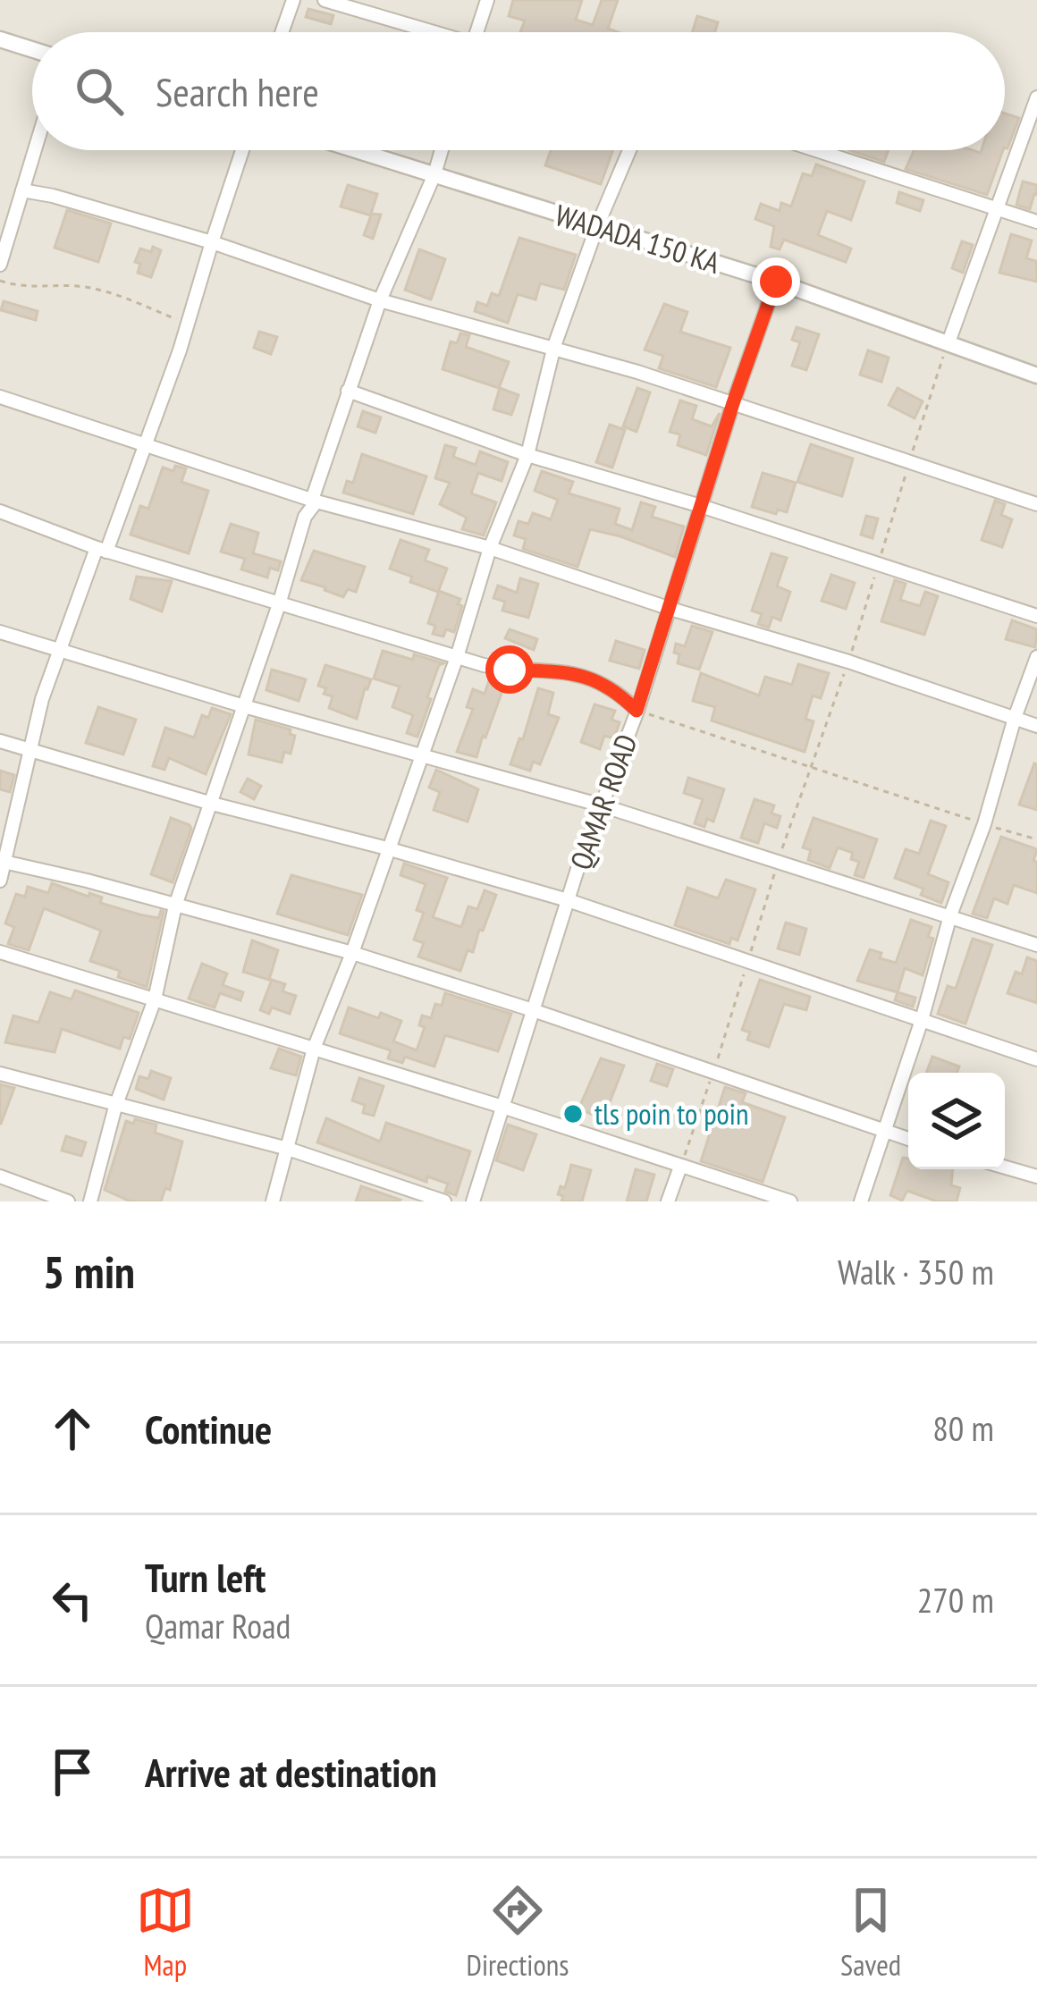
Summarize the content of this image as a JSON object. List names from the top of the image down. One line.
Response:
{"streets":{"street":["WADADA 150 KA","QAMAR ROAD"]},"crossings":[["WADADA 150 KA","QAMAR ROAD"]],"places":["tls poin to poin"],"page":{"search":"Search here","heading":["5 min","Walk · 350 m"],"list":[["Continue","80 m"],["Turn left","Qamar Road","270 m"],"Arrive at destination"],"nav":["Map","Directions","Saved"]}}
